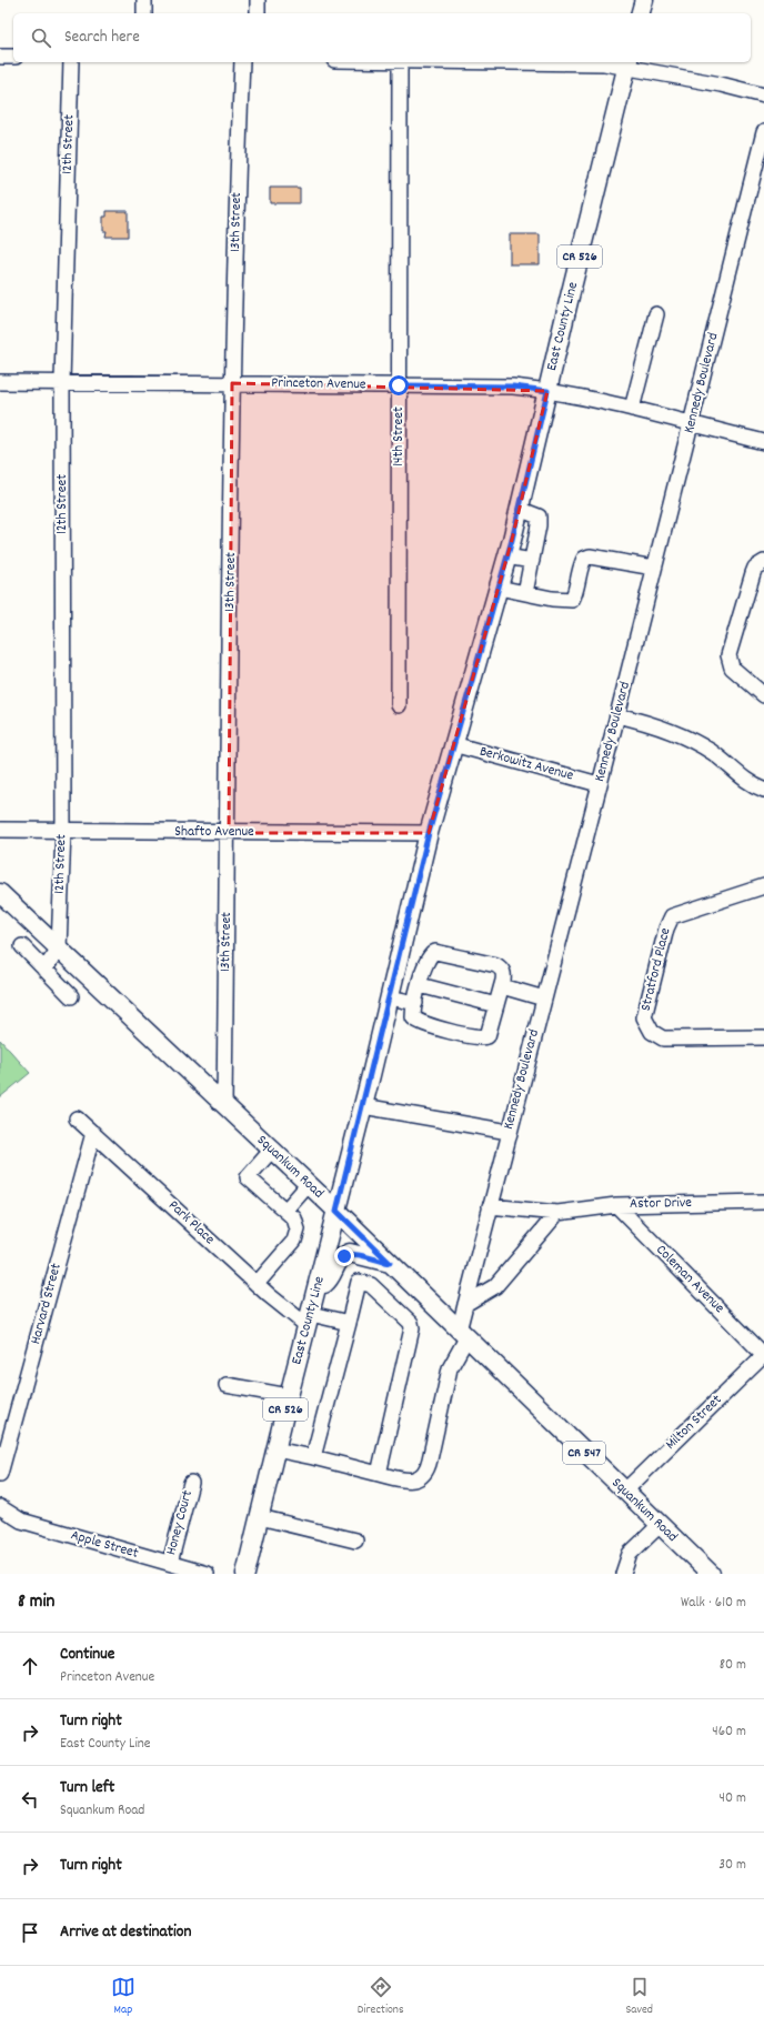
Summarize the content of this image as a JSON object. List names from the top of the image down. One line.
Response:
{"streets":{"main road":["CR 526","East County Line","Squankum Road","CR 547"],"street":["12th Street","13th Street","Kennedy Boulevard","Princeton Avenue","14th Street","Berkowitz Avenue","Shafto Avenue","Stratford Place","Astor Drive","Park Place","Coleman Avenue","Harvard Street","Milton Street","Honey Court","Apple Street"]},"crossings":[["12th Street","Princeton Avenue"],["12th Street","Shafto Avenue"],["12th Street","Squankum Road"],["13th Street","Princeton Avenue"],["13th Street","Shafto Avenue"],["13th Street","Squankum Road"],["East County Line","Kennedy Boulevard"],["East County Line","Princeton Avenue"],["East County Line","Berkowitz Avenue"],["East County Line","Shafto Avenue"],["East County Line","Squankum Road"],["East County Line","Park Place"],["Kennedy Boulevard","Princeton Avenue"],["Kennedy Boulevard","Berkowitz Avenue"],["Kennedy Boulevard","Squankum Road"],["Kennedy Boulevard","Astor Drive"],["Princeton Avenue","14th Street"],["Squankum Road","Milton Street"],["Astor Drive","Coleman Avenue"],["Park Place","Harvard Street"],["Coleman Avenue","Milton Street"],["Honey Court","Apple Street"]],"page":{"search":"Search here","heading":["8 min","Walk · 610 m"],"list":[["Continue","Princeton Avenue","80 m"],["Turn right","East County Line","460 m"],["Turn left","Squankum Road","40 m"],["Turn right","30 m"],"Arrive at destination"],"nav":["Map","Directions","Saved"]}}
